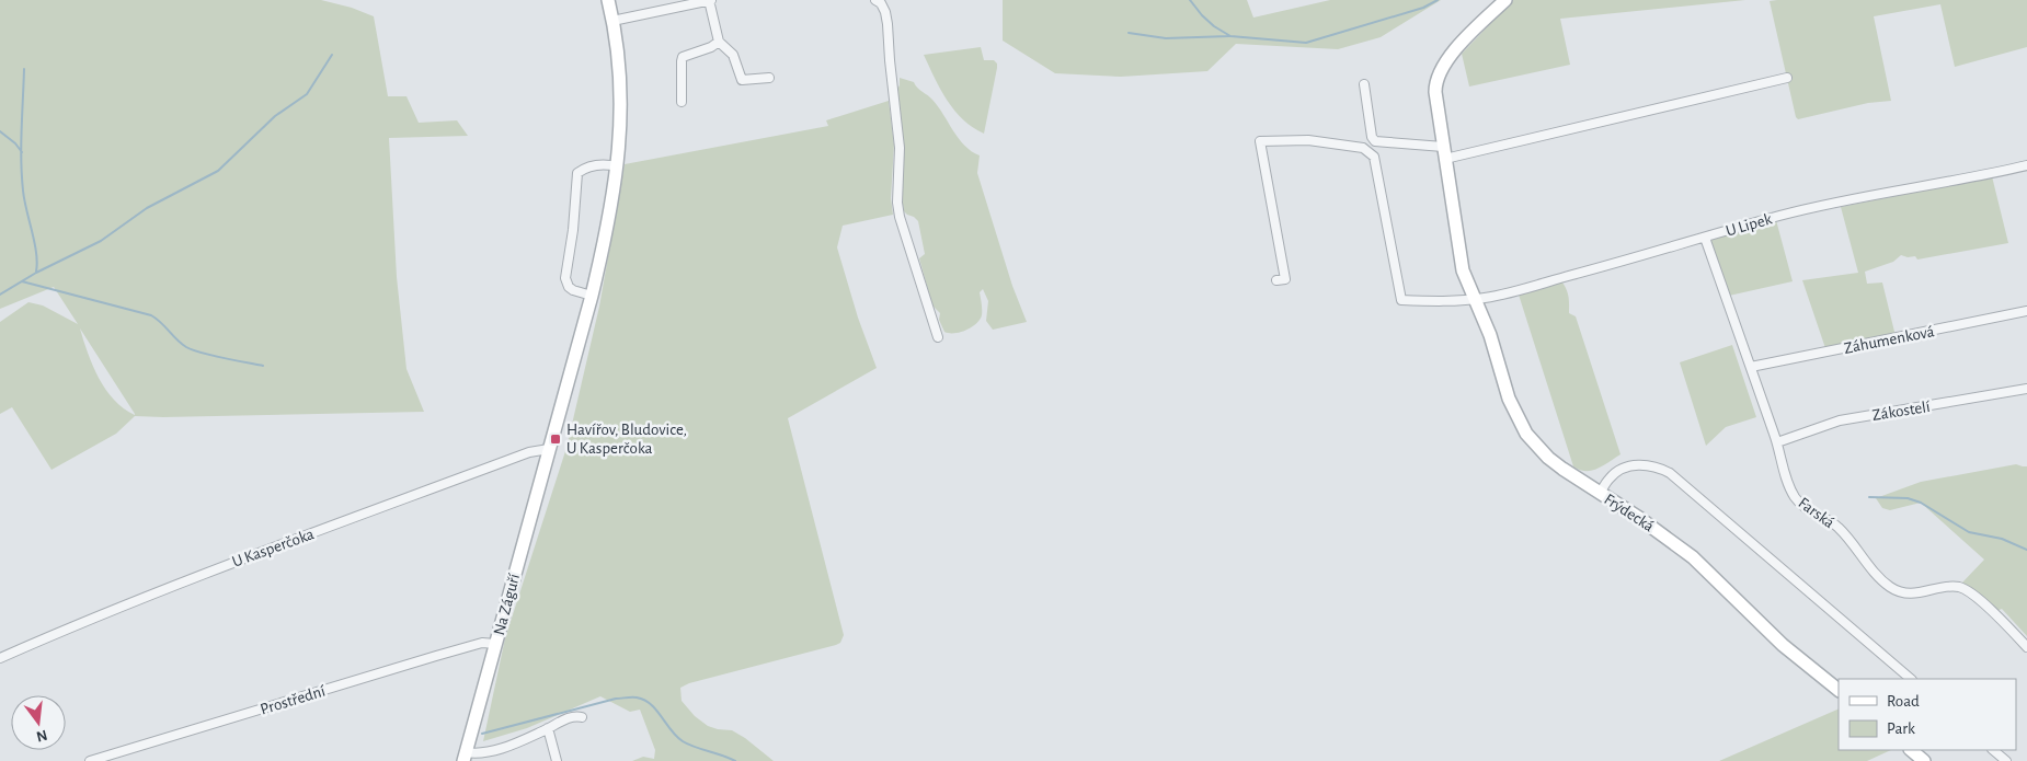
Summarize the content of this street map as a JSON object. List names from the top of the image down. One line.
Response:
{"streets":{"street":["U Lipek","Záhumenková","Zákostelí","Frýdecká","Farská","U Kasperčoka","Na Záguří","Prostřední"]},"crossings":[["U Lipek","Frýdecká"],["U Lipek","Farská"],["Záhumenková","Farská"],["Zákostelí","Farská"],["U Kasperčoka","Na Záguří"],["Na Záguří","Prostřední"]],"places":{"transit":["Havířov, Bludovice, U Kasperčoka"]},"legend":["Road","Park"],"north":"bottom"}
